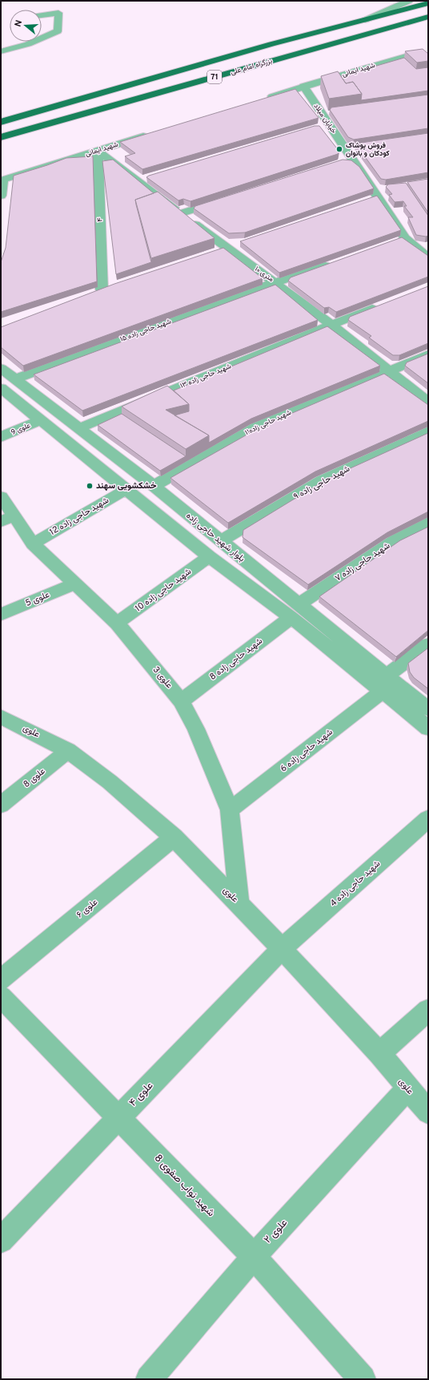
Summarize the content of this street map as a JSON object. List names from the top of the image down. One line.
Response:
{"streets":{"highway":["بزرگراه امام علی","71"],"street":["شهید ایمانی","خیابان میلاد","۴","۱۰ متری","شهید حاجی زاده ۱۵","شهید حاجی زاده ۱۳","شهید حاجی زاده۱۱","علوی 9","شهید حاجی زاده ۹","شهید حاجی زاده 12","بلوار شهید حاجی زاده","شهید حاجی زاده ۷","شهید حاجی زاده 10","علوی 5","شهید حاجی زاده 8","علوی 3","علوی","شهید حاجی زاده 6","علوی 8","شهید حاجی زاده 4","علوی ۶","علوی ۴","شهید نواب صفوی 8","علوی ۲"]},"crossings":[["شهید ایمانی","خیابان میلاد"],["شهید ایمانی","۴"],["شهید ایمانی","۱۰ متری"],["۴","۱۰ متری"],["۱۰ متری","شهید حاجی زاده ۱۵"],["۱۰ متری","شهید حاجی زاده ۱۳"],["۱۰ متری","شهید حاجی زاده۱۱"],["شهید حاجی زاده ۱۵","بلوار شهید حاجی زاده"],["شهید حاجی زاده ۱۳","بلوار شهید حاجی زاده"],["شهید حاجی زاده۱۱","بلوار شهید حاجی زاده"],["علوی 9","بلوار شهید حاجی زاده"],["شهید حاجی زاده ۹","بلوار شهید حاجی زاده"],["شهید حاجی زاده 12","بلوار شهید حاجی زاده"],["شهید حاجی زاده 12","علوی 3"],["بلوار شهید حاجی زاده","شهید حاجی زاده ۷"],["بلوار شهید حاجی زاده","شهید حاجی زاده 10"],["بلوار شهید حاجی زاده","شهید حاجی زاده 8"],["بلوار شهید حاجی زاده","شهید حاجی زاده 6"],["شهید حاجی زاده ۷","شهید حاجی زاده 8"],["شهید حاجی زاده 10","علوی 3"],["علوی 5","علوی 3"],["شهید حاجی زاده 8","علوی 3"],["علوی 3","علوی"],["علوی 3","شهید حاجی زاده 6"],["علوی","علوی 8"],["علوی","شهید حاجی زاده 4"],["علوی","علوی ۶"],["علوی","علوی ۴"],["علوی","علوی ۲"],["شهید حاجی زاده 4","علوی ۴"],["علوی ۴","شهید نواب صفوی 8"],["شهید نواب صفوی 8","علوی ۲"]],"places":["فروش پوشاک کودکان و بانوان","خشکشویی سهند"],"north":"left"}
